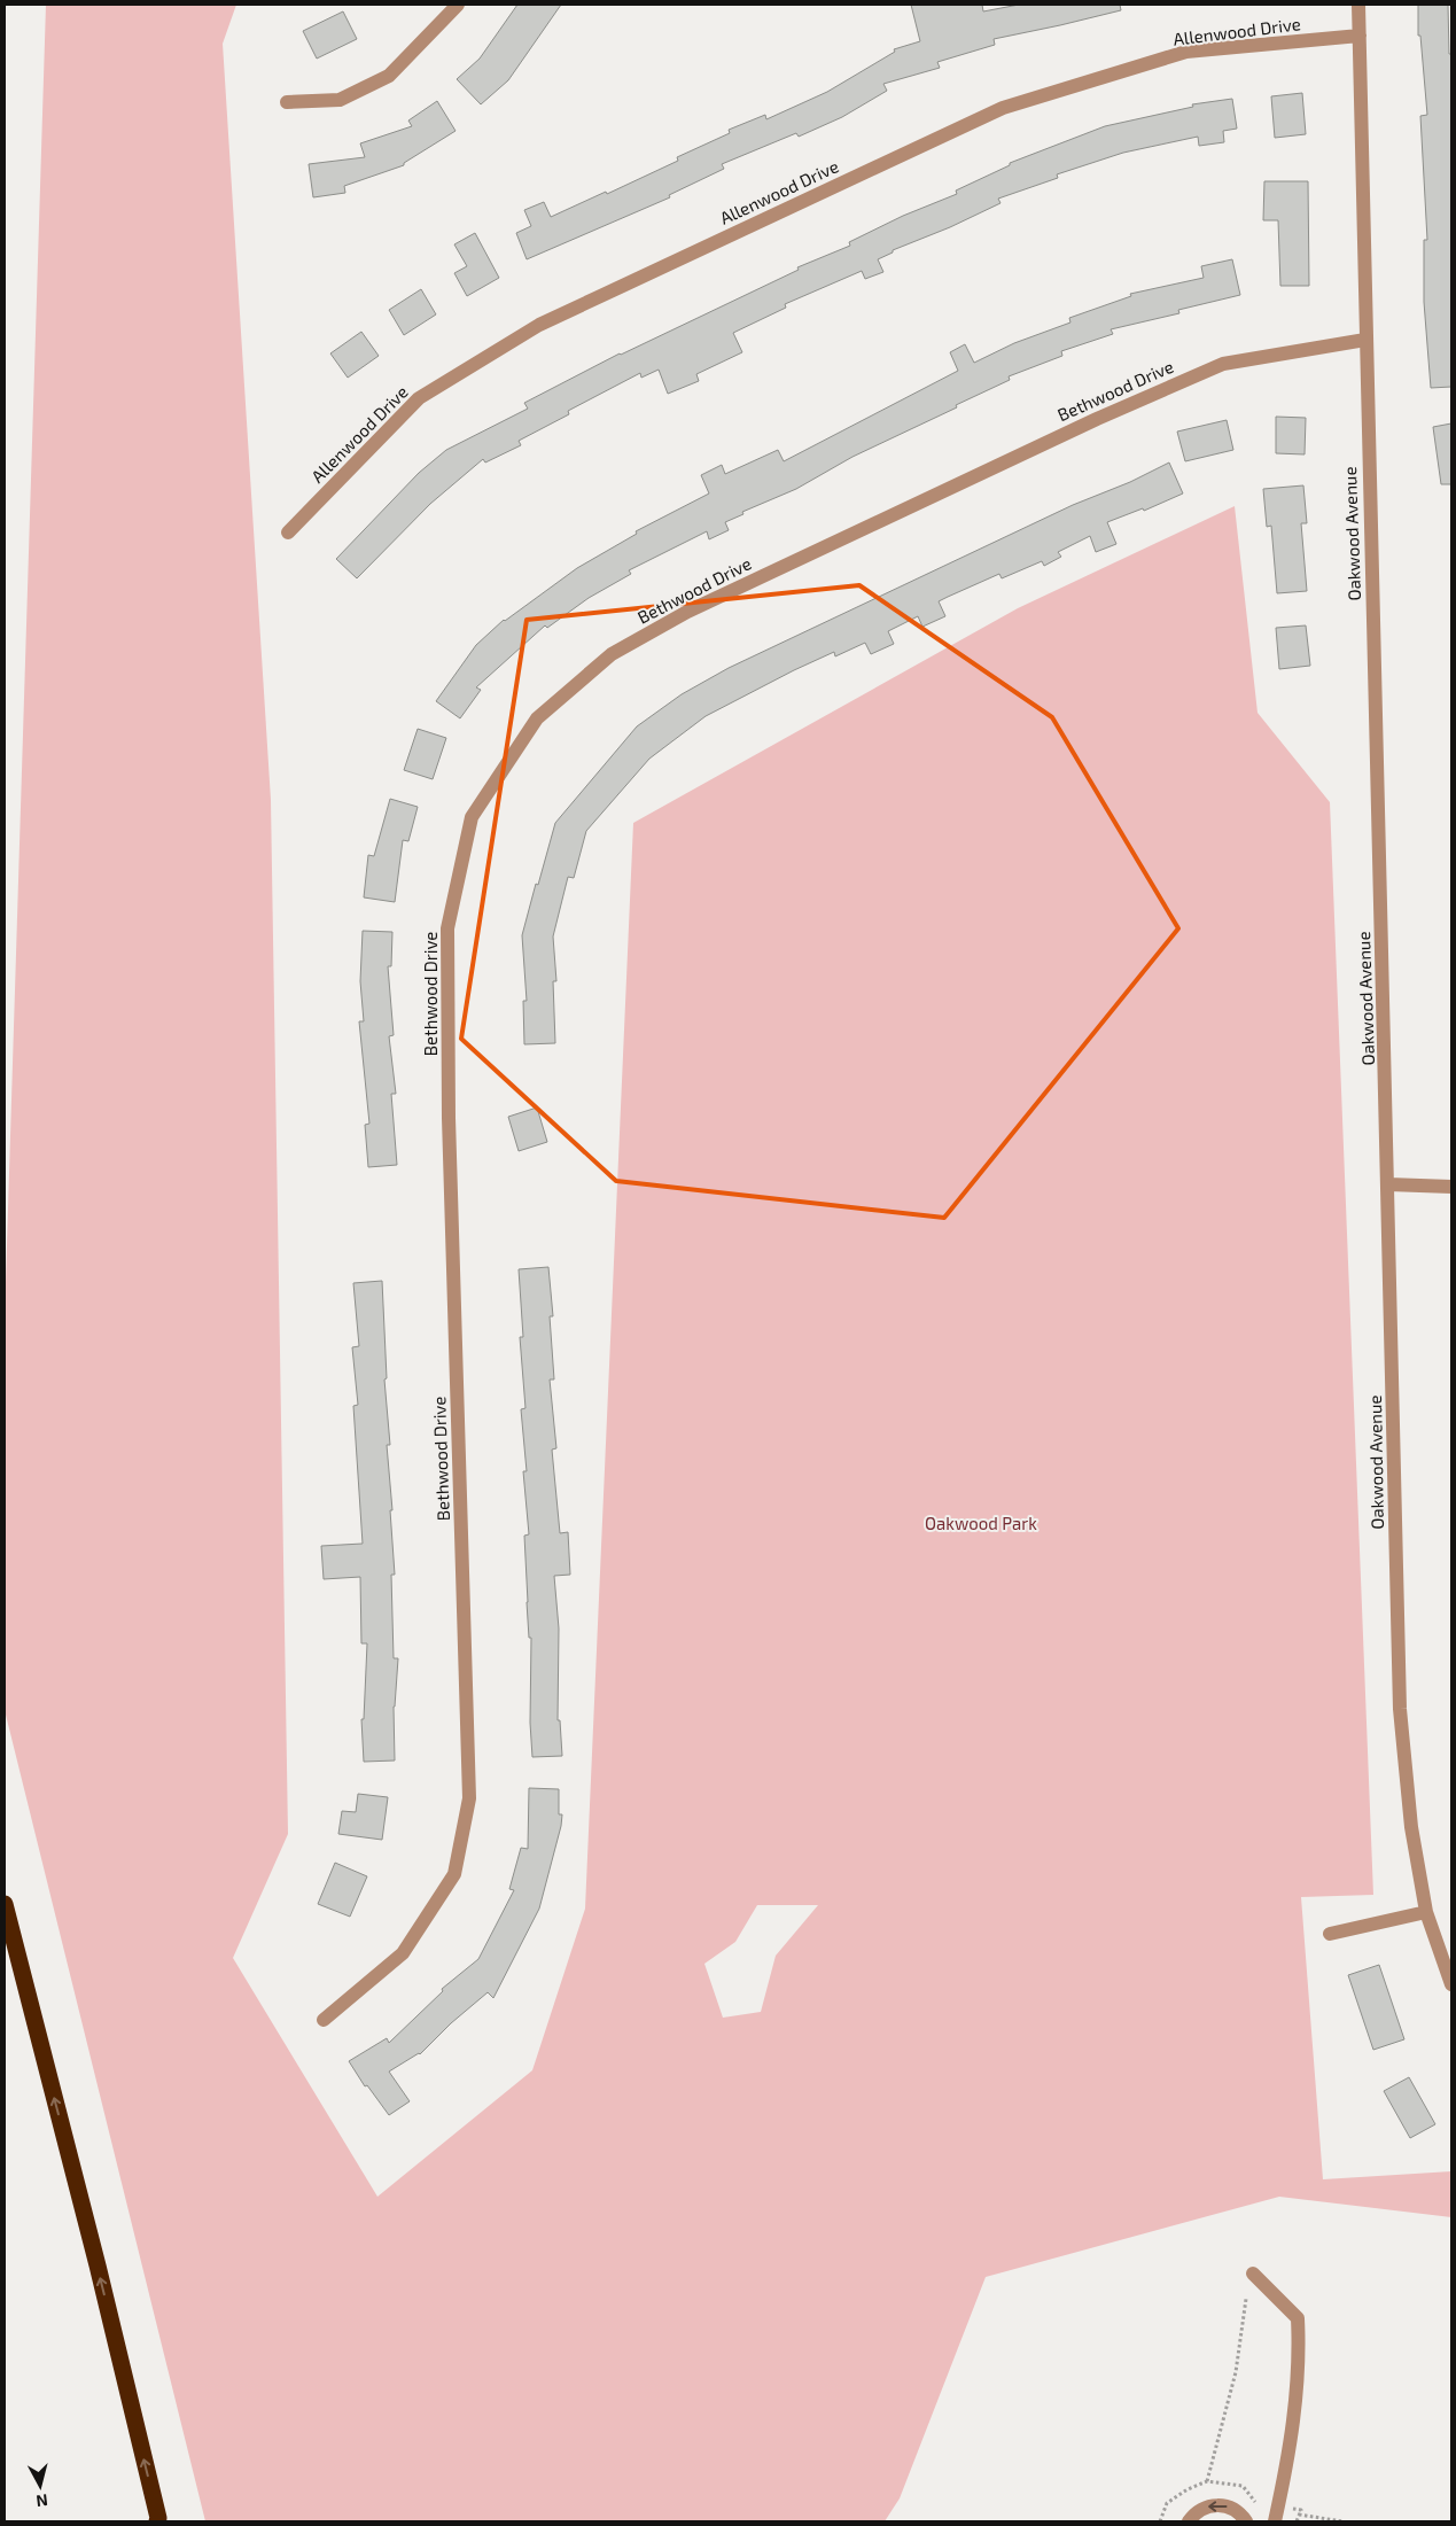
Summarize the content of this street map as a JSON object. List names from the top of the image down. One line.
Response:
{"streets":{"street":["Allenwood Drive","Bethwood Drive","Oakwood Avenue"]},"crossings":[["Allenwood Drive","Oakwood Avenue"],["Bethwood Drive","Oakwood Avenue"]],"parks":["Oakwood Park"],"north":"bottom"}
